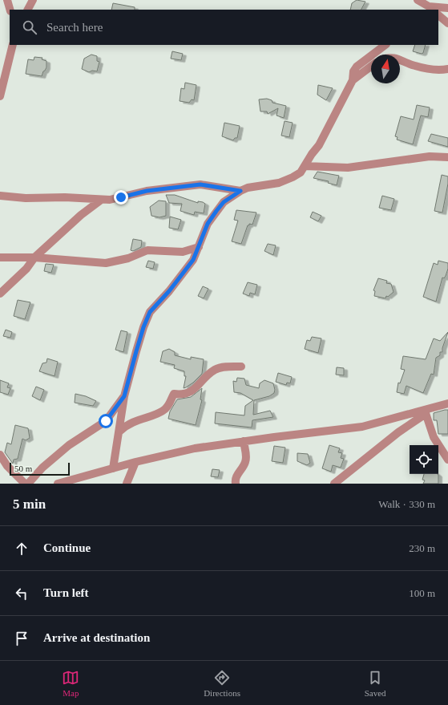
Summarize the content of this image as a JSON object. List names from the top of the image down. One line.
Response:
{"scale_bar":"50 m","north":"top","page":{"search":"Search here","scale":"50 m","heading":["5 min","Walk · 330 m"],"list":[["Continue","230 m"],["Turn left","100 m"],"Arrive at destination"],"nav":["Map","Directions","Saved"]}}
